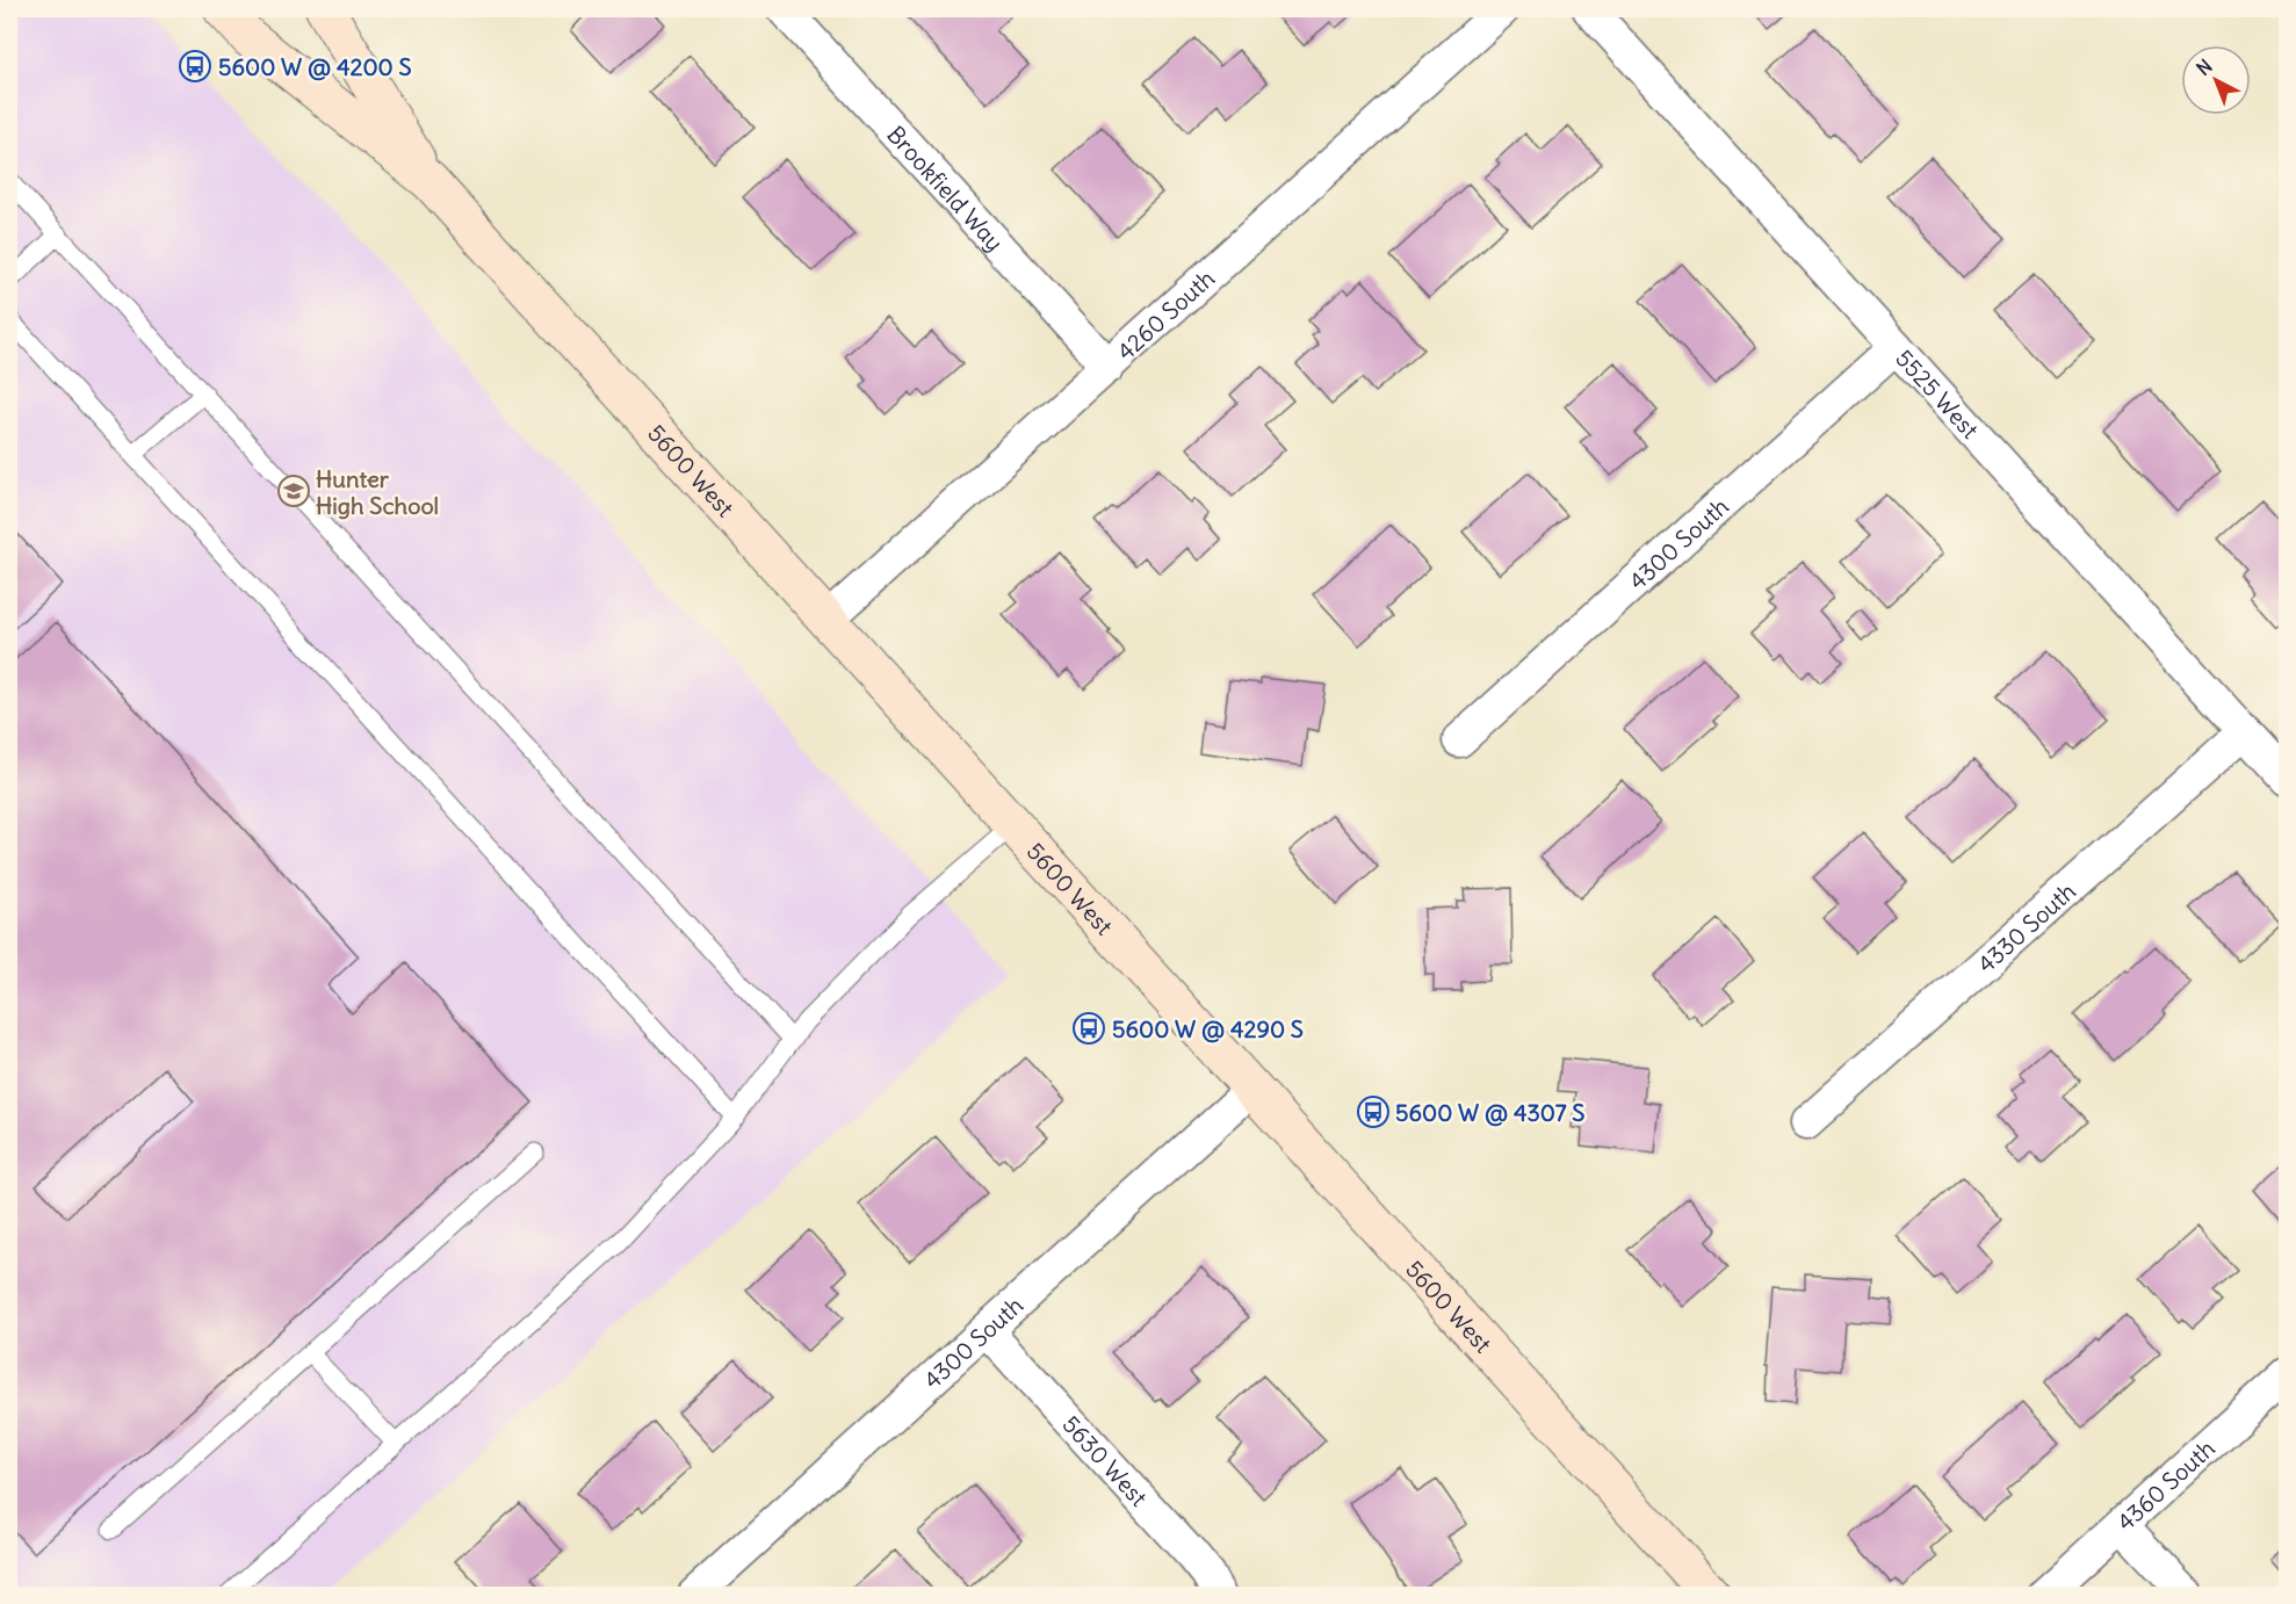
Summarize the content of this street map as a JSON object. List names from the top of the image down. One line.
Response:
{"streets":{"main road":["5600 West"],"street":["Brookfield Way","4260 South","5525 West","4300 South","4330 South","5630 West","4360 South"]},"crossings":[["Brookfield Way","4260 South"],["4260 South","5600 West"],["5525 West","4300 South"],["5525 West","4330 South"],["5600 West","4300 South"],["4300 South","5630 West"]],"places":{"bus stop":["5600 W @ 4200 S","5600 W @ 4290 S","5600 W @ 4307 S"],"school or university":["Hunter High School"]},"north":"top left"}
